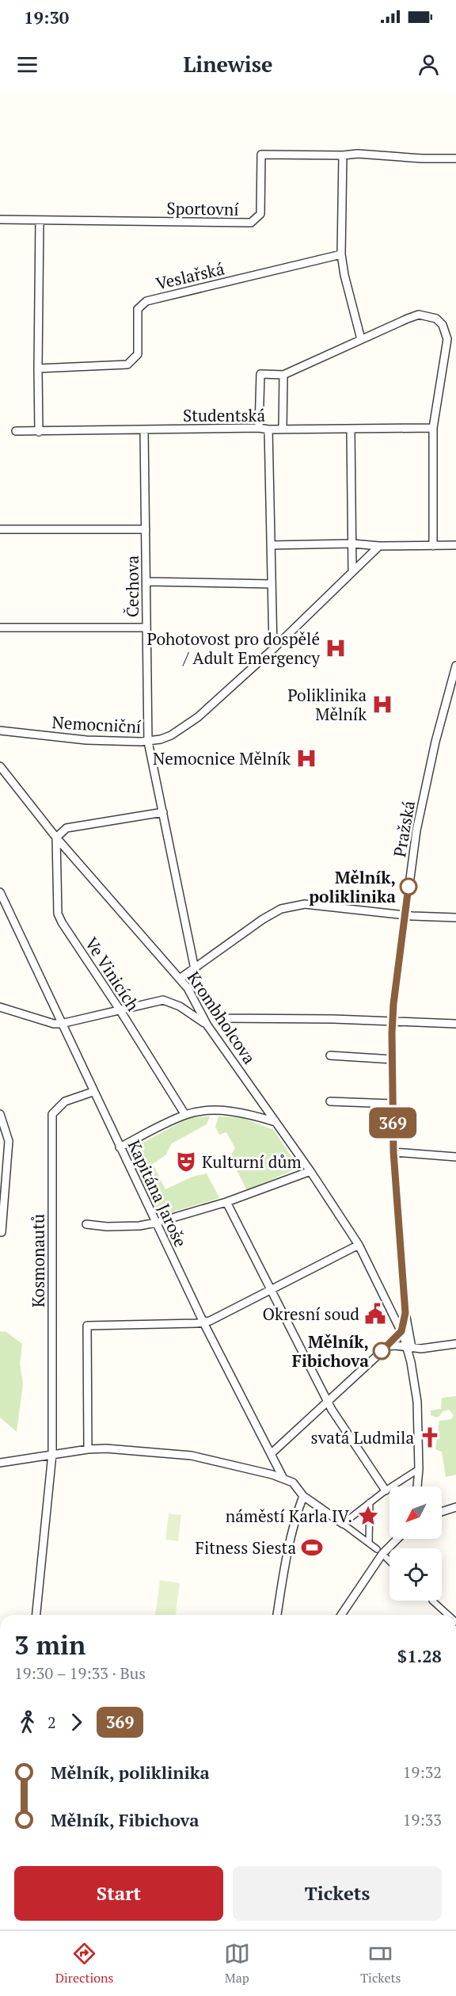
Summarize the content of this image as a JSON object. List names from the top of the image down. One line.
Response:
{"streets":{"street":["Sportovní","Veslařská","Studentská","Čechova","Nemocniční","Pražská","Ve Vinicích","Krombholcova","Kapitána Jaroše","Kosmonautů"]},"crossings":[["Studentská","Čechova"],["Čechova","Nemocniční"],["Pražská","Krombholcova"],["Ve Vinicích","Krombholcova"],["Kapitána Jaroše","Kosmonautů"]],"places":{"hospital":["Pohotovost pro dospělé / Adult Emergency","Poliklinika Mělník","Nemocnice Mělník"],"other":["Mělník, poliklinika","Mělník, Fibichova"],"theatre":["Kulturní dům"],"public building":["Okresní soud"],"church":["svatá Ludmila"],"place":["náměstí Karla IV."],"sports":["Fitness Siesta"]},"lines":["bus line 369"],"north":"bottom left","page":{"status":"19:30","header":"Linewise","on_map":"369","heading":["3 min","19:30 – 19:33 · Bus","$1.28"],"legs":["2","369"],"list":[{"name":"Mělník, poliklinika","value":"19:32"},{"name":"Mělník, Fibichova","value":"19:33"}],"buttons":["Start","Tickets"],"tabs":["Directions","Map","Tickets"]}}
